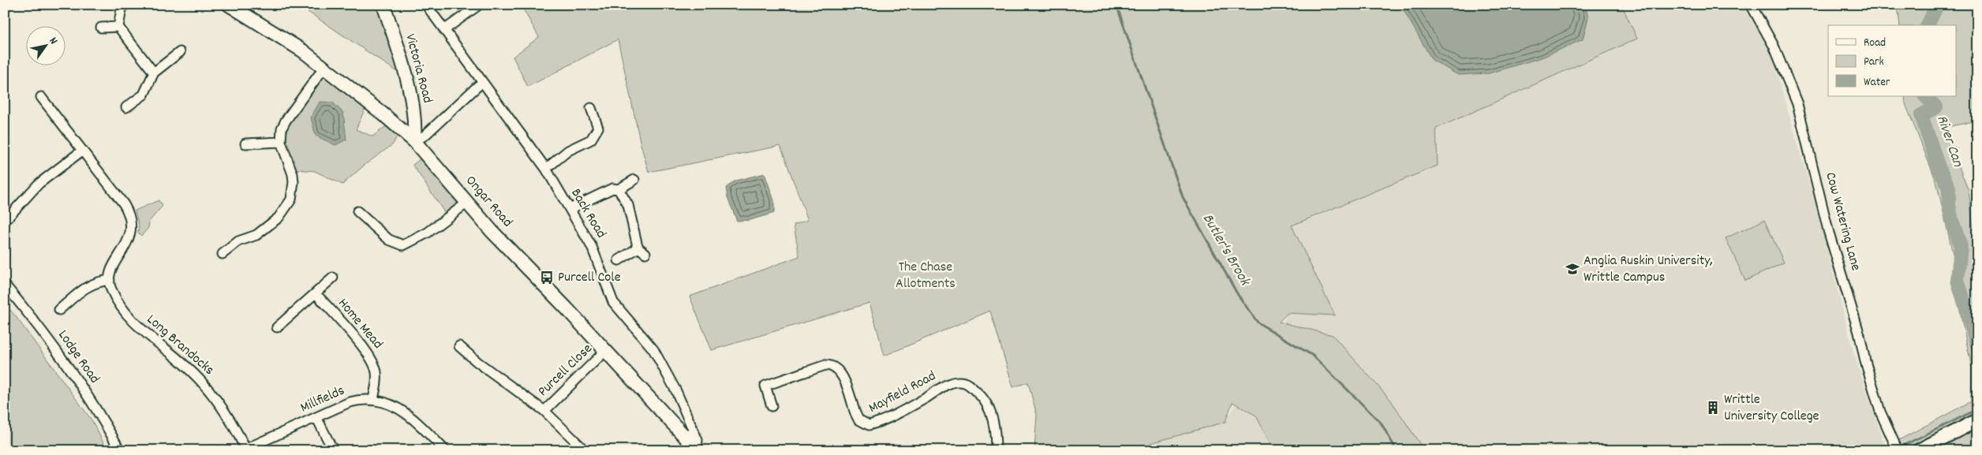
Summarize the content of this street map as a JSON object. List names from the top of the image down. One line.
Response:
{"streets":{"street":["Victoria Road","Ongar Road","Back Road","Cow Watering Lane","Home Mead","Long Brandocks","Lodge Road","Purcell Close","Mayfield Road","Millfields"]},"crossings":[["Victoria Road","Ongar Road"],["Ongar Road","Back Road"],["Ongar Road","Purcell Close"],["Home Mead","Millfields"],["Long Brandocks","Millfields"]],"water":["River Can","Butler's Brook"],"parks":["The Chase Allotments"],"places":{"school or university":["Anglia Ruskin University, Writtle Campus"],"bus stop":["Purcell Cole"],"building":["Writtle University College"]},"legend":["Road","Park","Water"],"north":"top right"}
